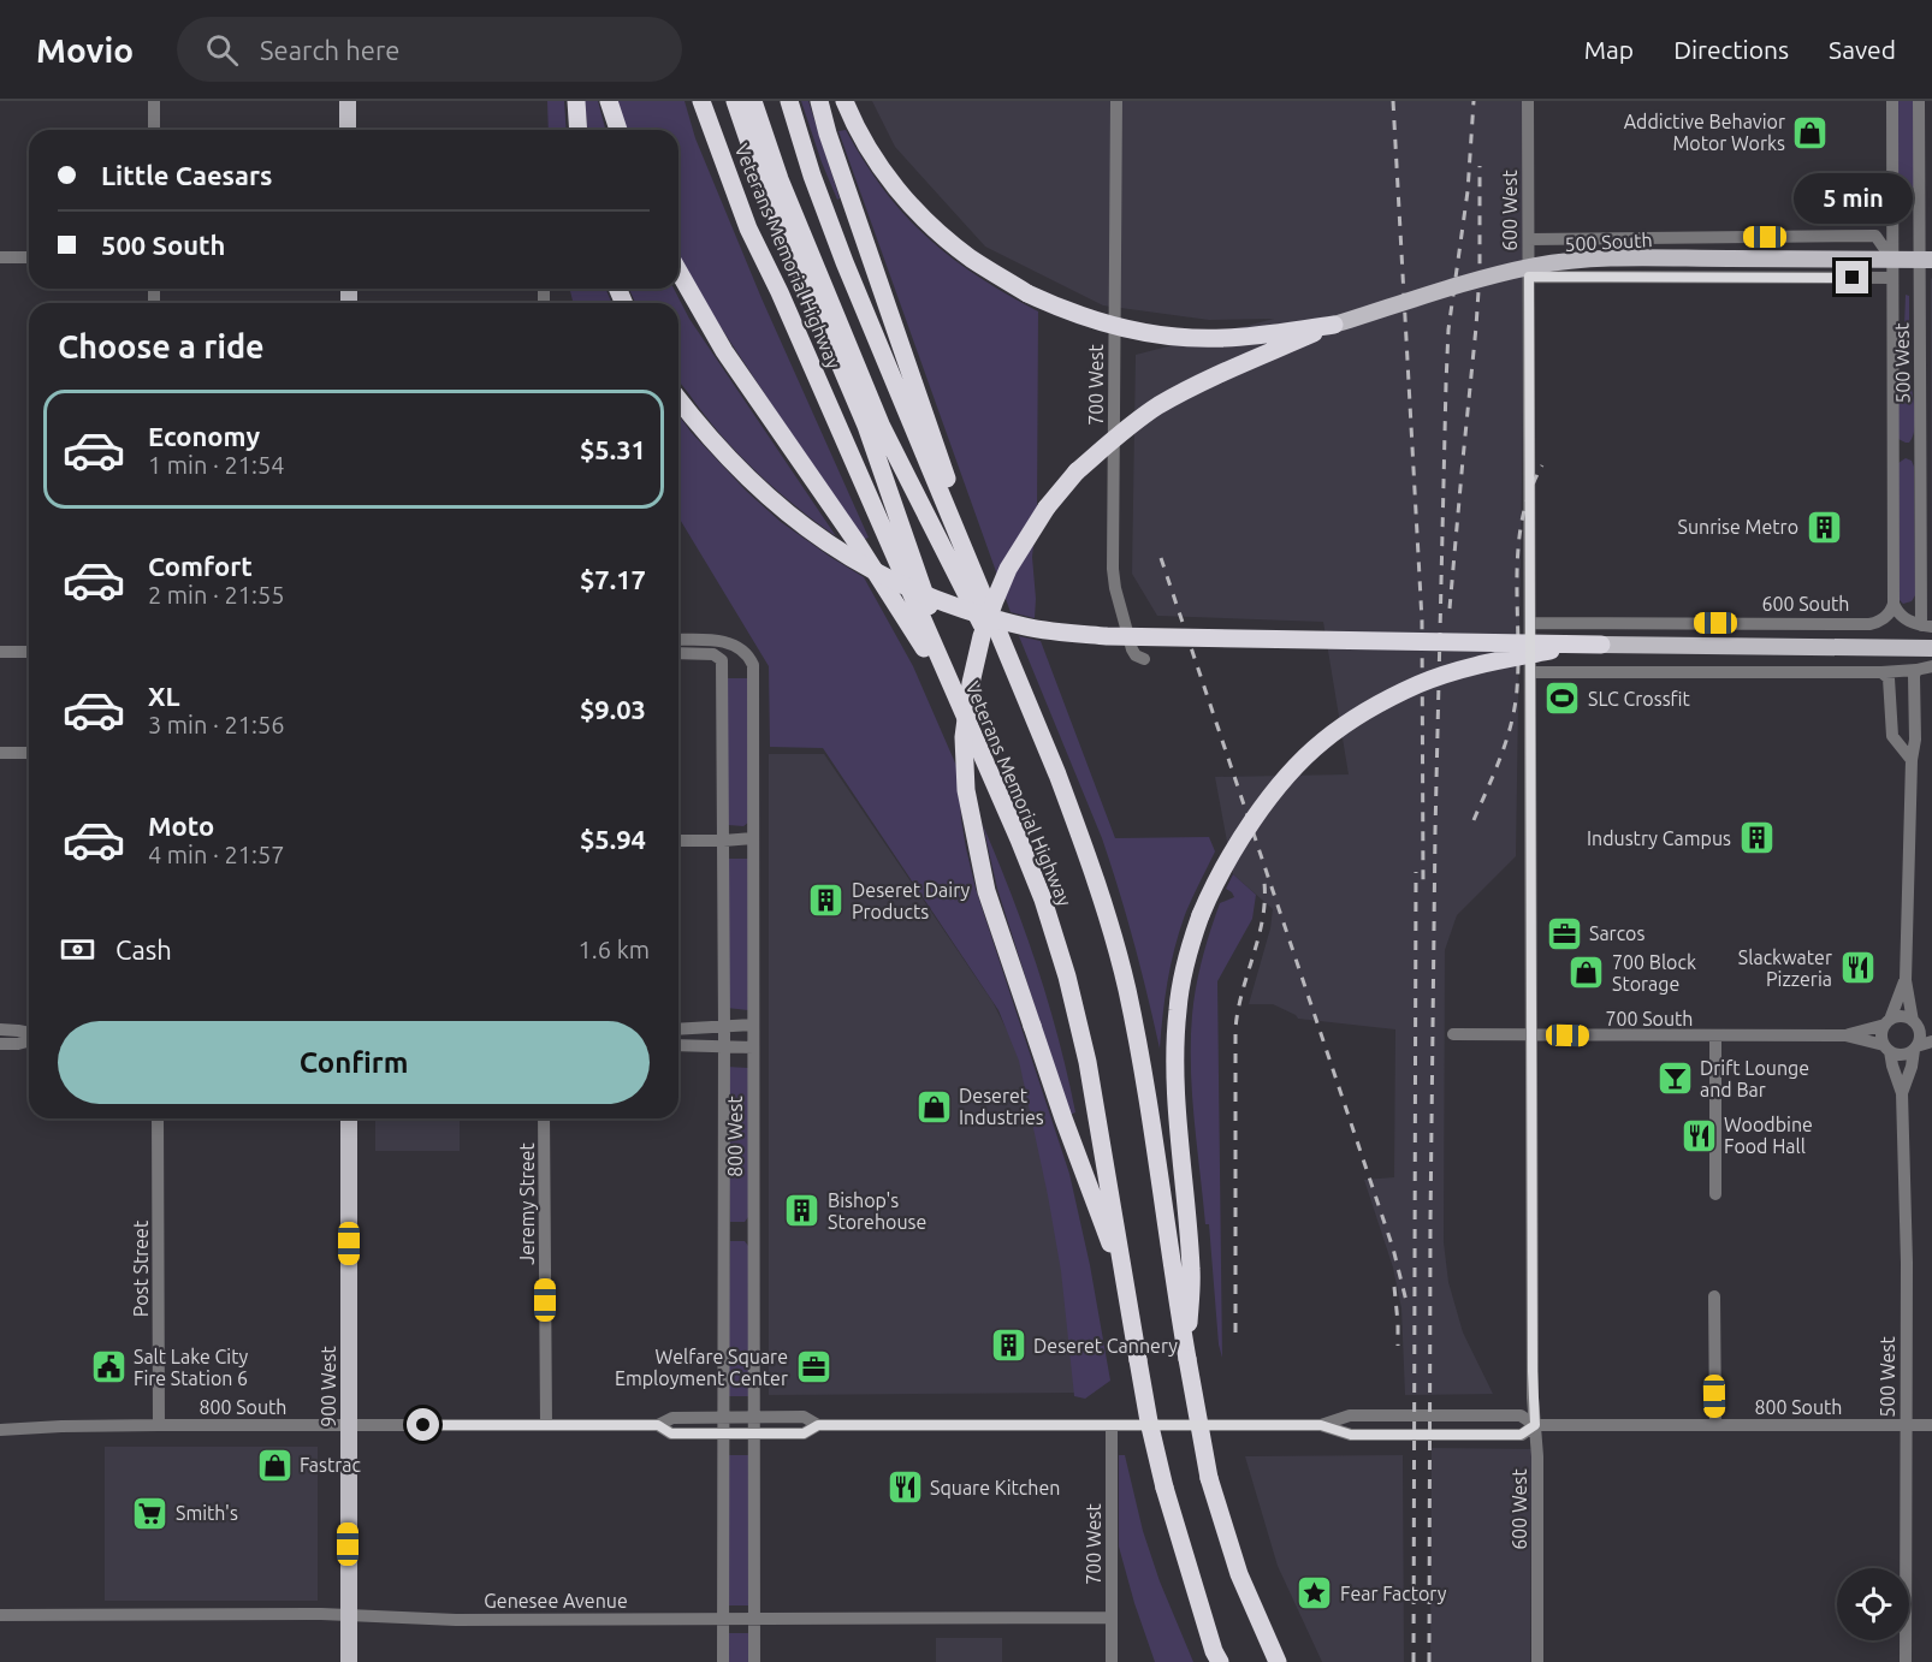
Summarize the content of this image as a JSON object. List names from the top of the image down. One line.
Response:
{"streets":{"highway":["Veterans Memorial Highway"],"main road":["500 South","900 West"],"street":["600 West","500 West","700 West","600 South","700 South","800 West","Jeremy Street","Post Street","800 South","Genesee Avenue"]},"crossings":[["600 West","500 South"],["600 West","600 South"],["600 West","700 South"],["600 West","800 South"],["500 South","500 West"],["500 West","600 South"],["500 West","700 South"],["500 West","800 South"],["700 West","800 South"],["700 West","Genesee Avenue"],["800 West","800 South"],["800 West","Genesee Avenue"],["Jeremy Street","800 South"],["Post Street","800 South"],["900 West","800 South"],["900 West","Genesee Avenue"]],"places":{"shop":["Addictive Behavior Motor Works","700 Block Storage","Deseret Industries","Fastrac"],"building":["Sunrise Metro","Industry Campus","Deseret Dairy Products","Bishop's Storehouse","Deseret Cannery"],"sports":["SLC Crossfit"],"office":["Sarcos","Welfare Square Employment Center"],"restaurant":["Slackwater Pizzeria","Woodbine Food Hall","Square Kitchen"],"bar":["Drift Lounge and Bar"],"public building":["Salt Lake City Fire Station 6"],"supermarket":["Smith's"],"place":["Fear Factory"]},"page":{"header":"Movio","search":"Search here","nav":["Map","Directions","Saved"],"banner":["Little Caesars","500 South"],"bubble":"5 min","heading":"Choose a ride","list":[{"name":"Economy","note":"1 min · 21:54","value":"$5.31"},{"name":"Comfort","note":"2 min · 21:55","value":"$7.17"},{"name":"XL","note":"3 min · 21:56","value":"$9.03"},{"name":"Moto","note":"4 min · 21:57","value":"$5.94"}],"pay":["Cash","1.6 km"],"buttons":"Confirm"}}
